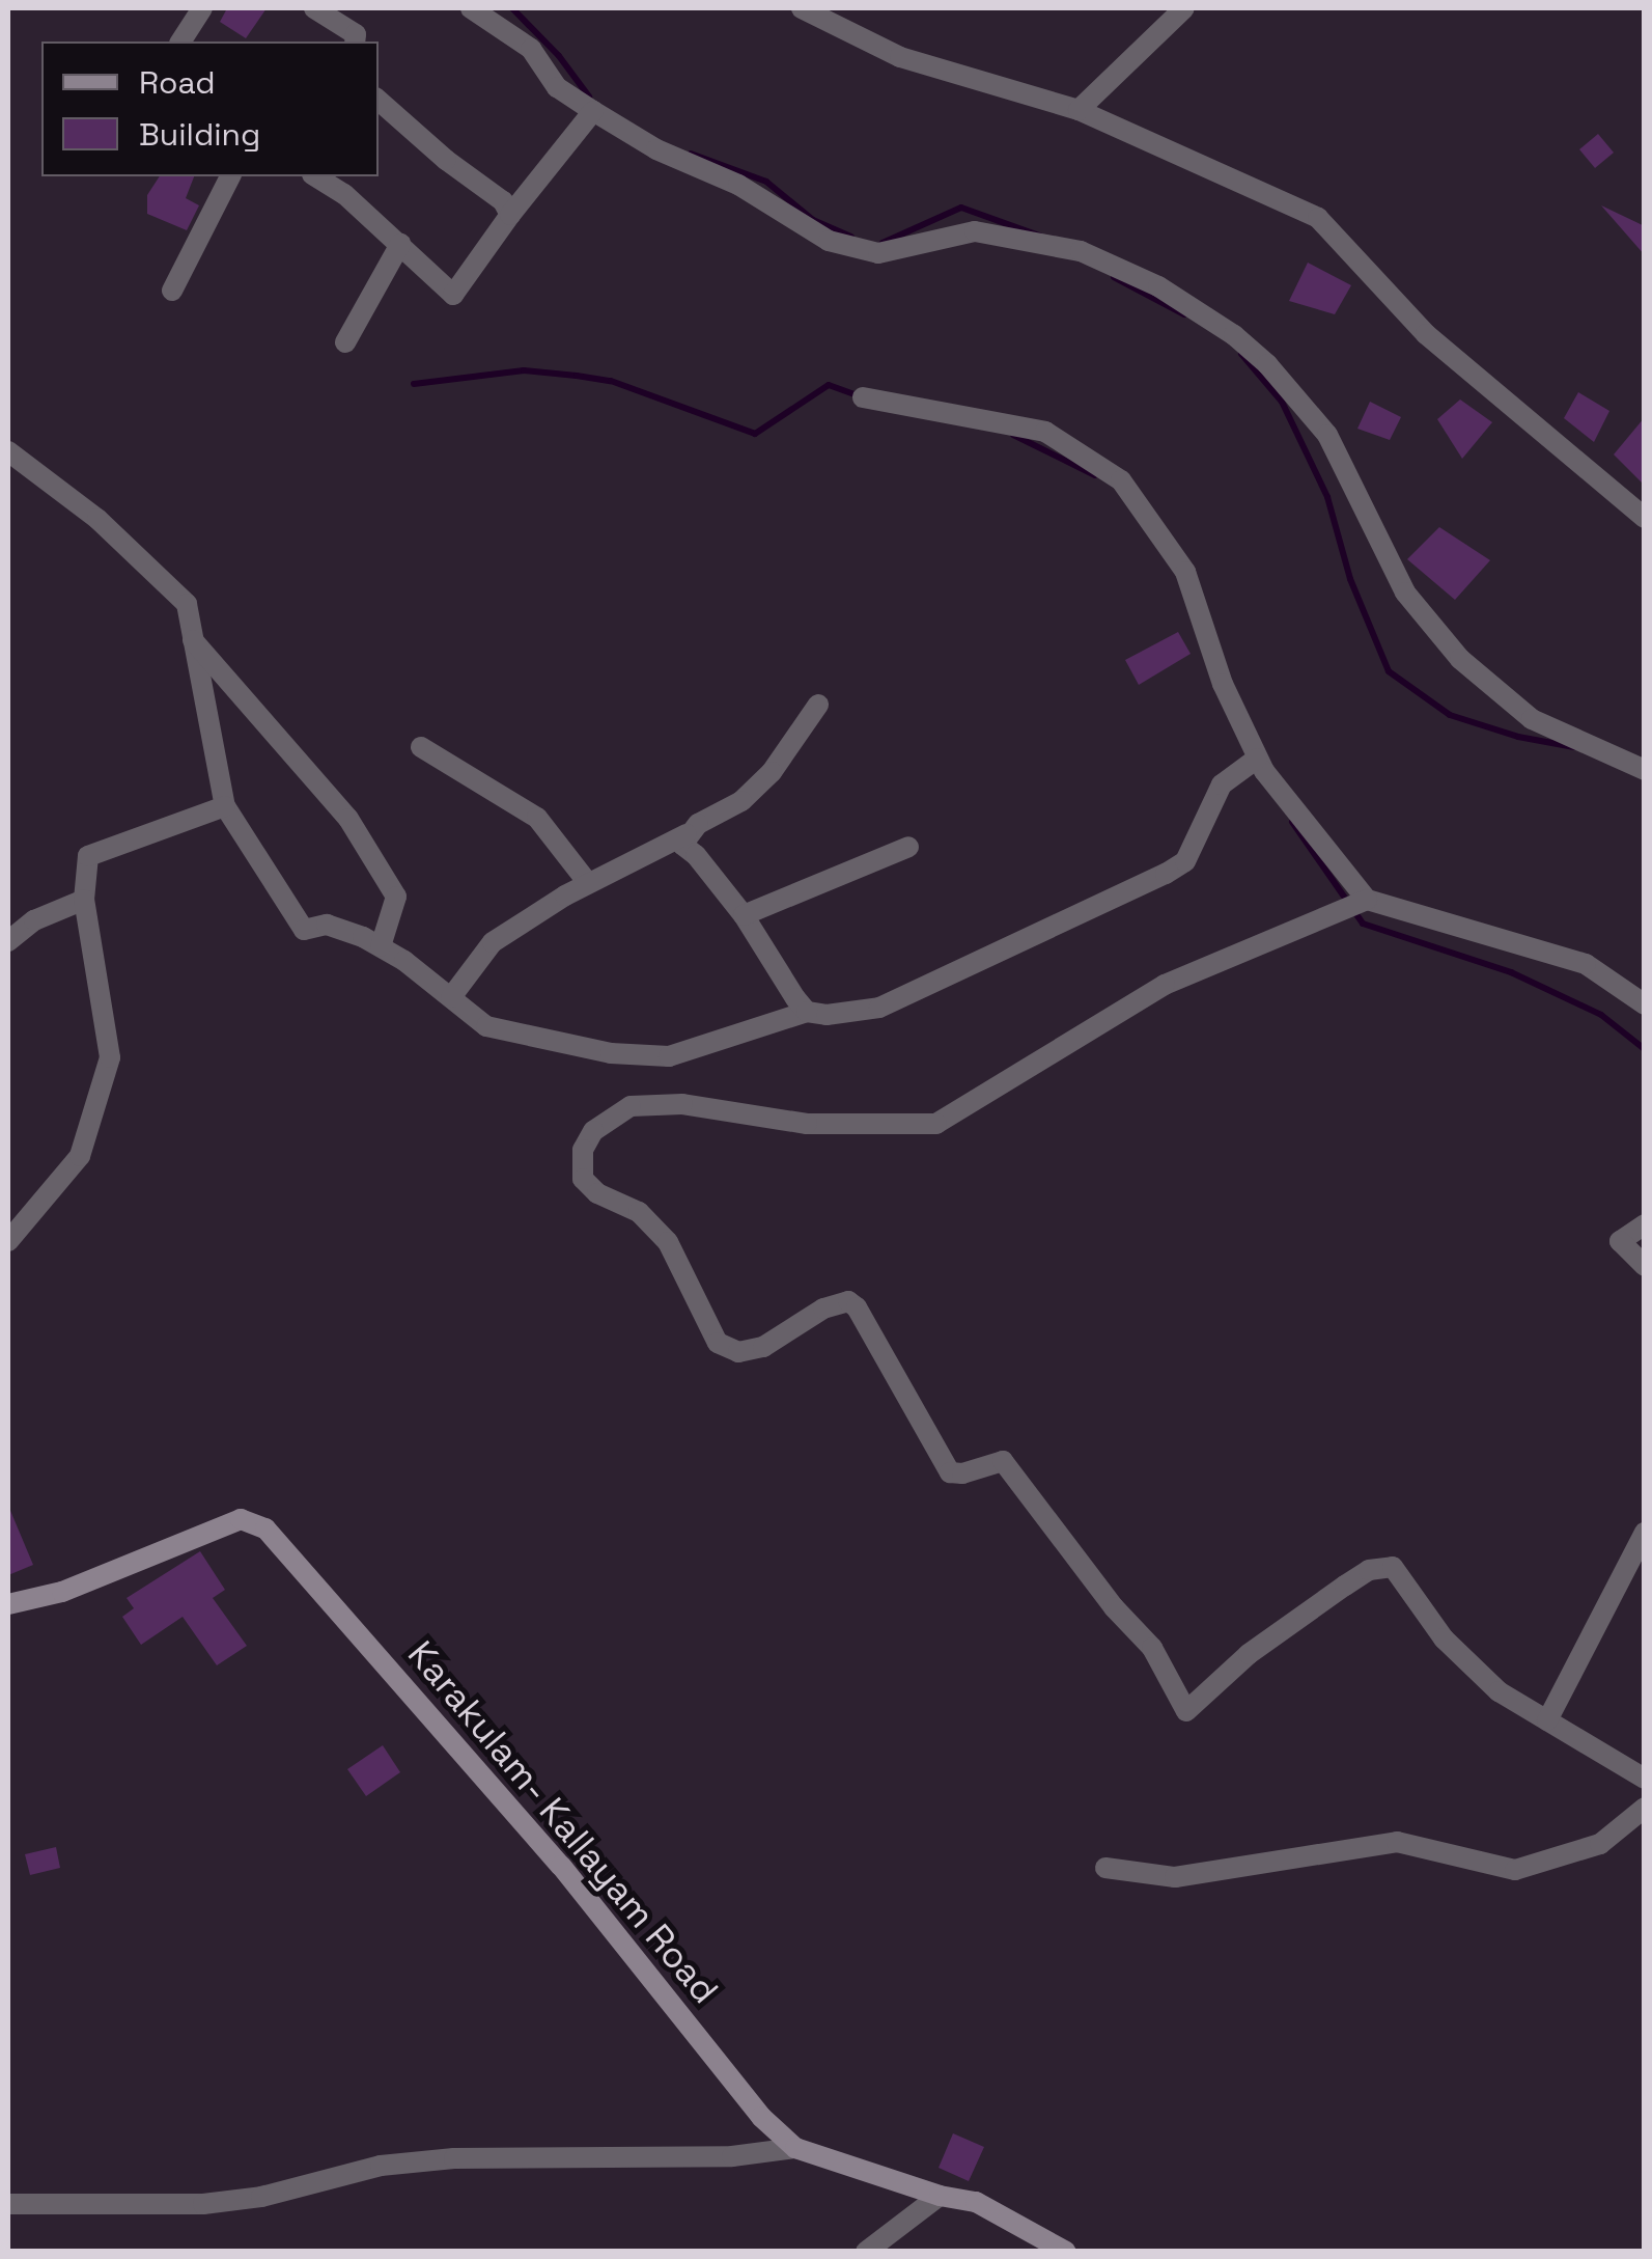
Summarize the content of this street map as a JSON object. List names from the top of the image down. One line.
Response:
{"streets":{"street":["Karakulam- Kallayam Road"]},"legend":["Road","Building"]}
